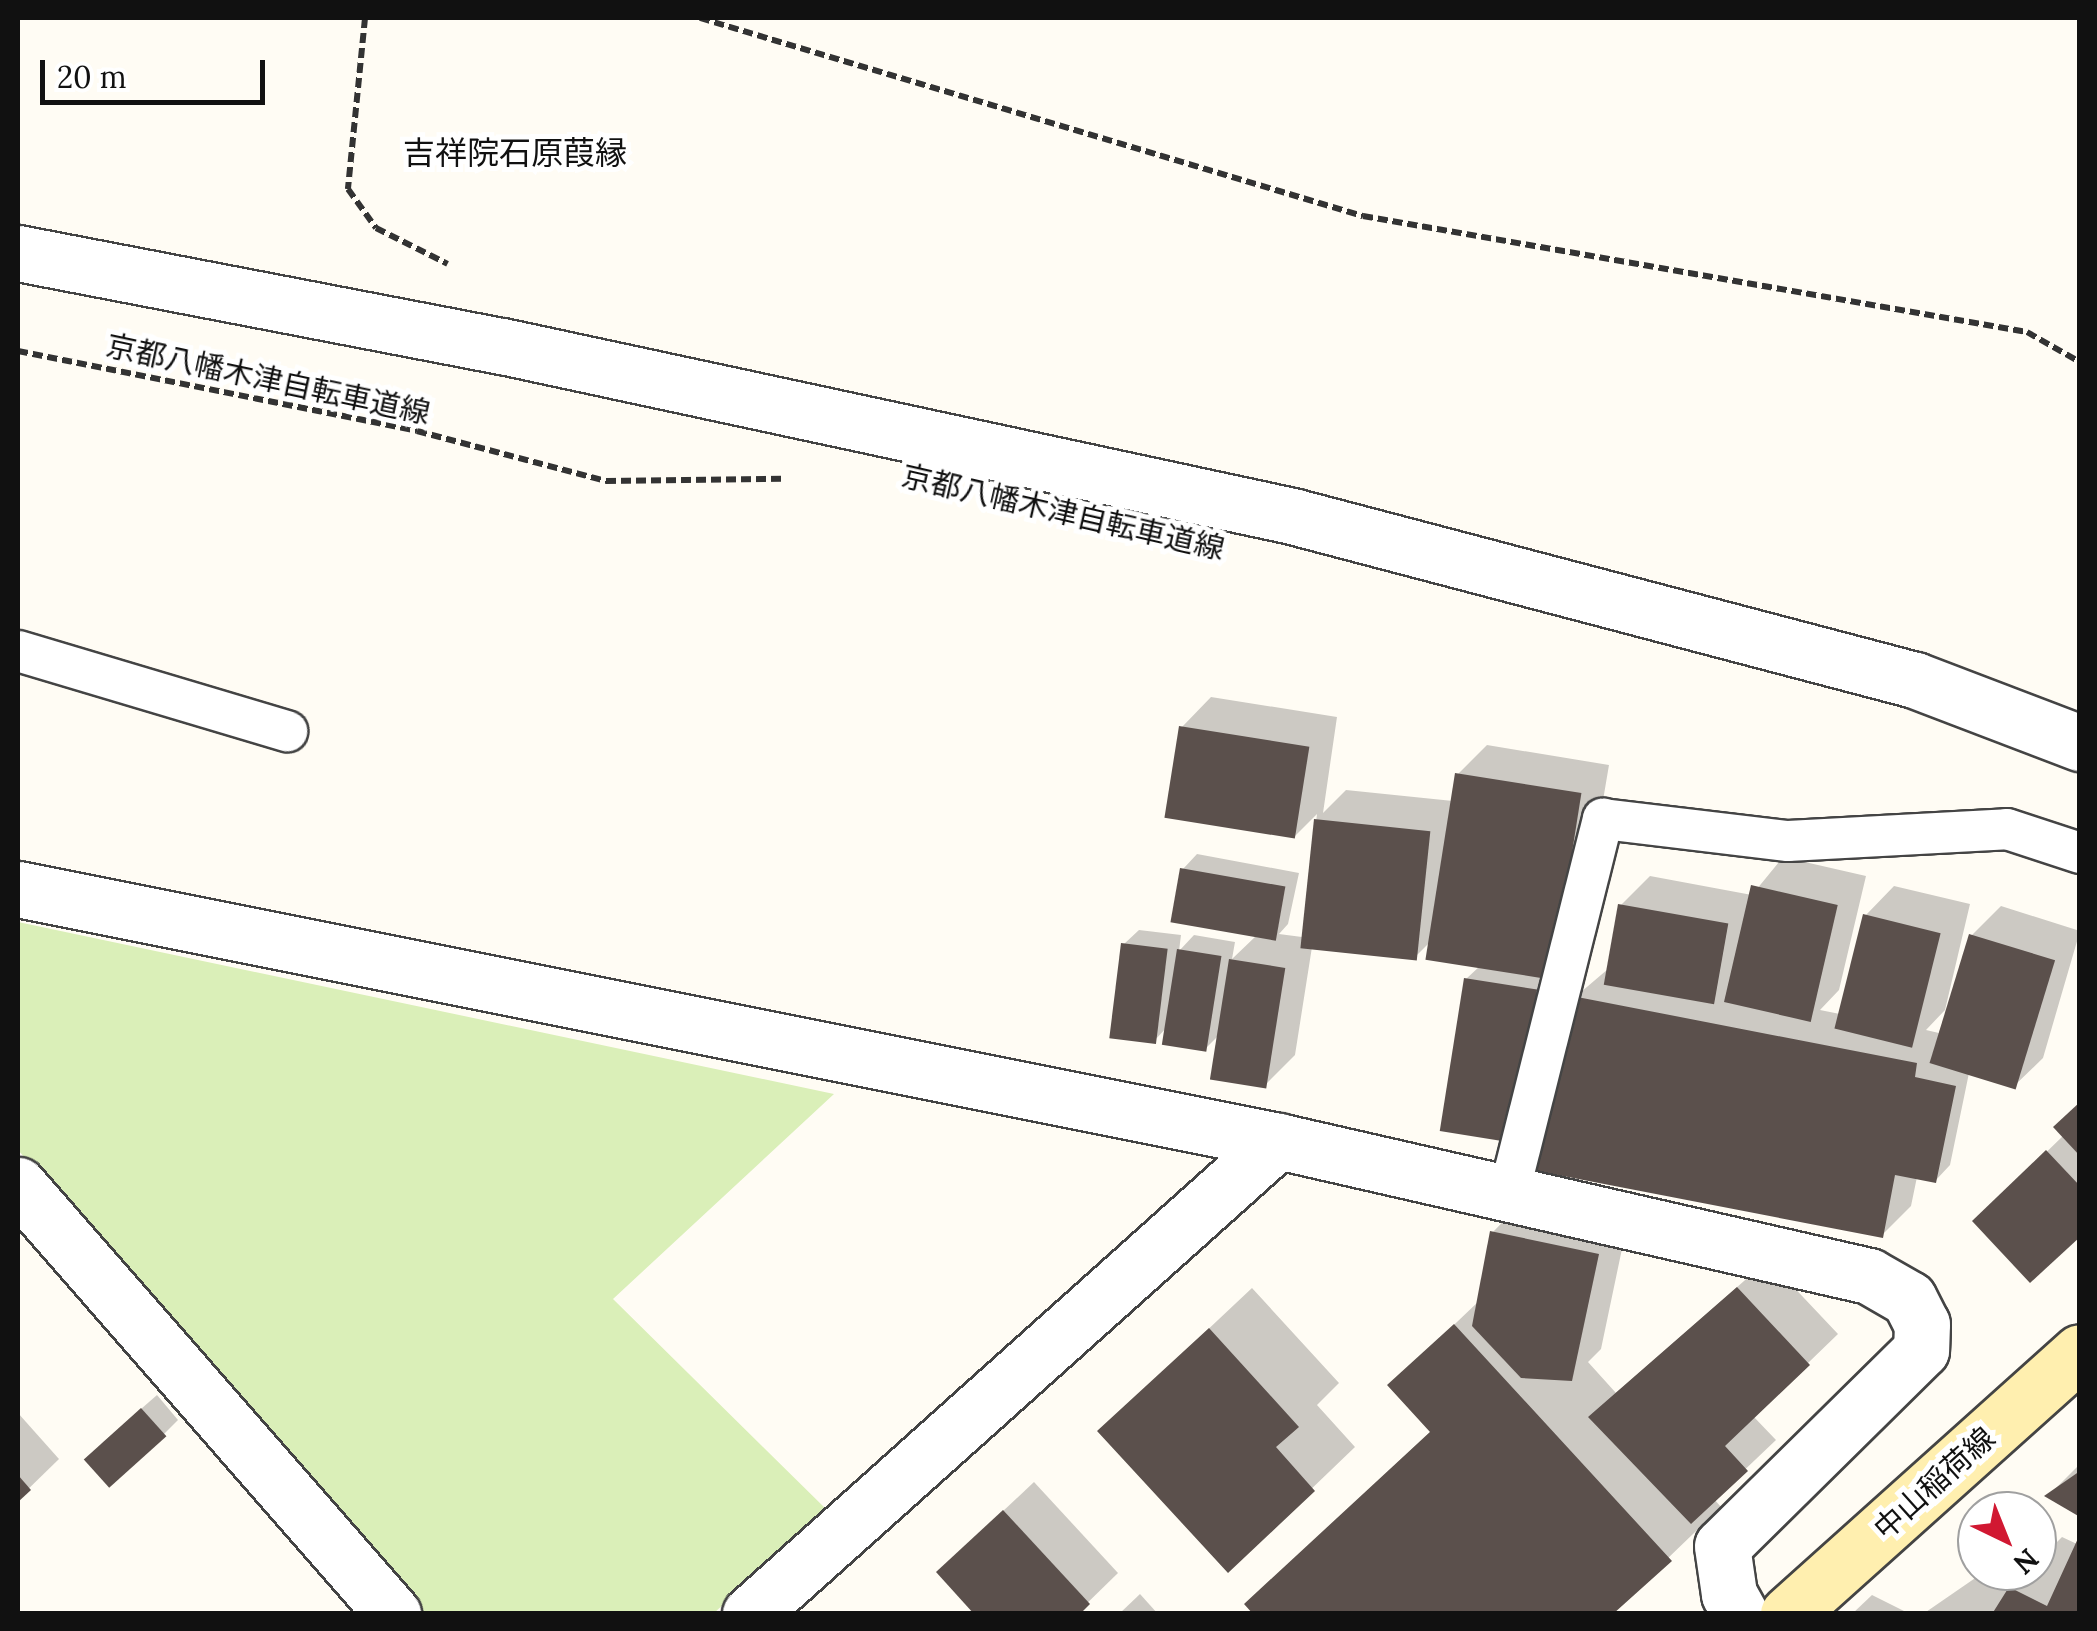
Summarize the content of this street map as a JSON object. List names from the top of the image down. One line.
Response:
{"streets":{"main road":["中山稲荷線"],"path":["京都八幡木津自転車道線"]},"districts":["吉祥院石原葭縁"],"scale_bar":"20 m","north":"bottom right"}
